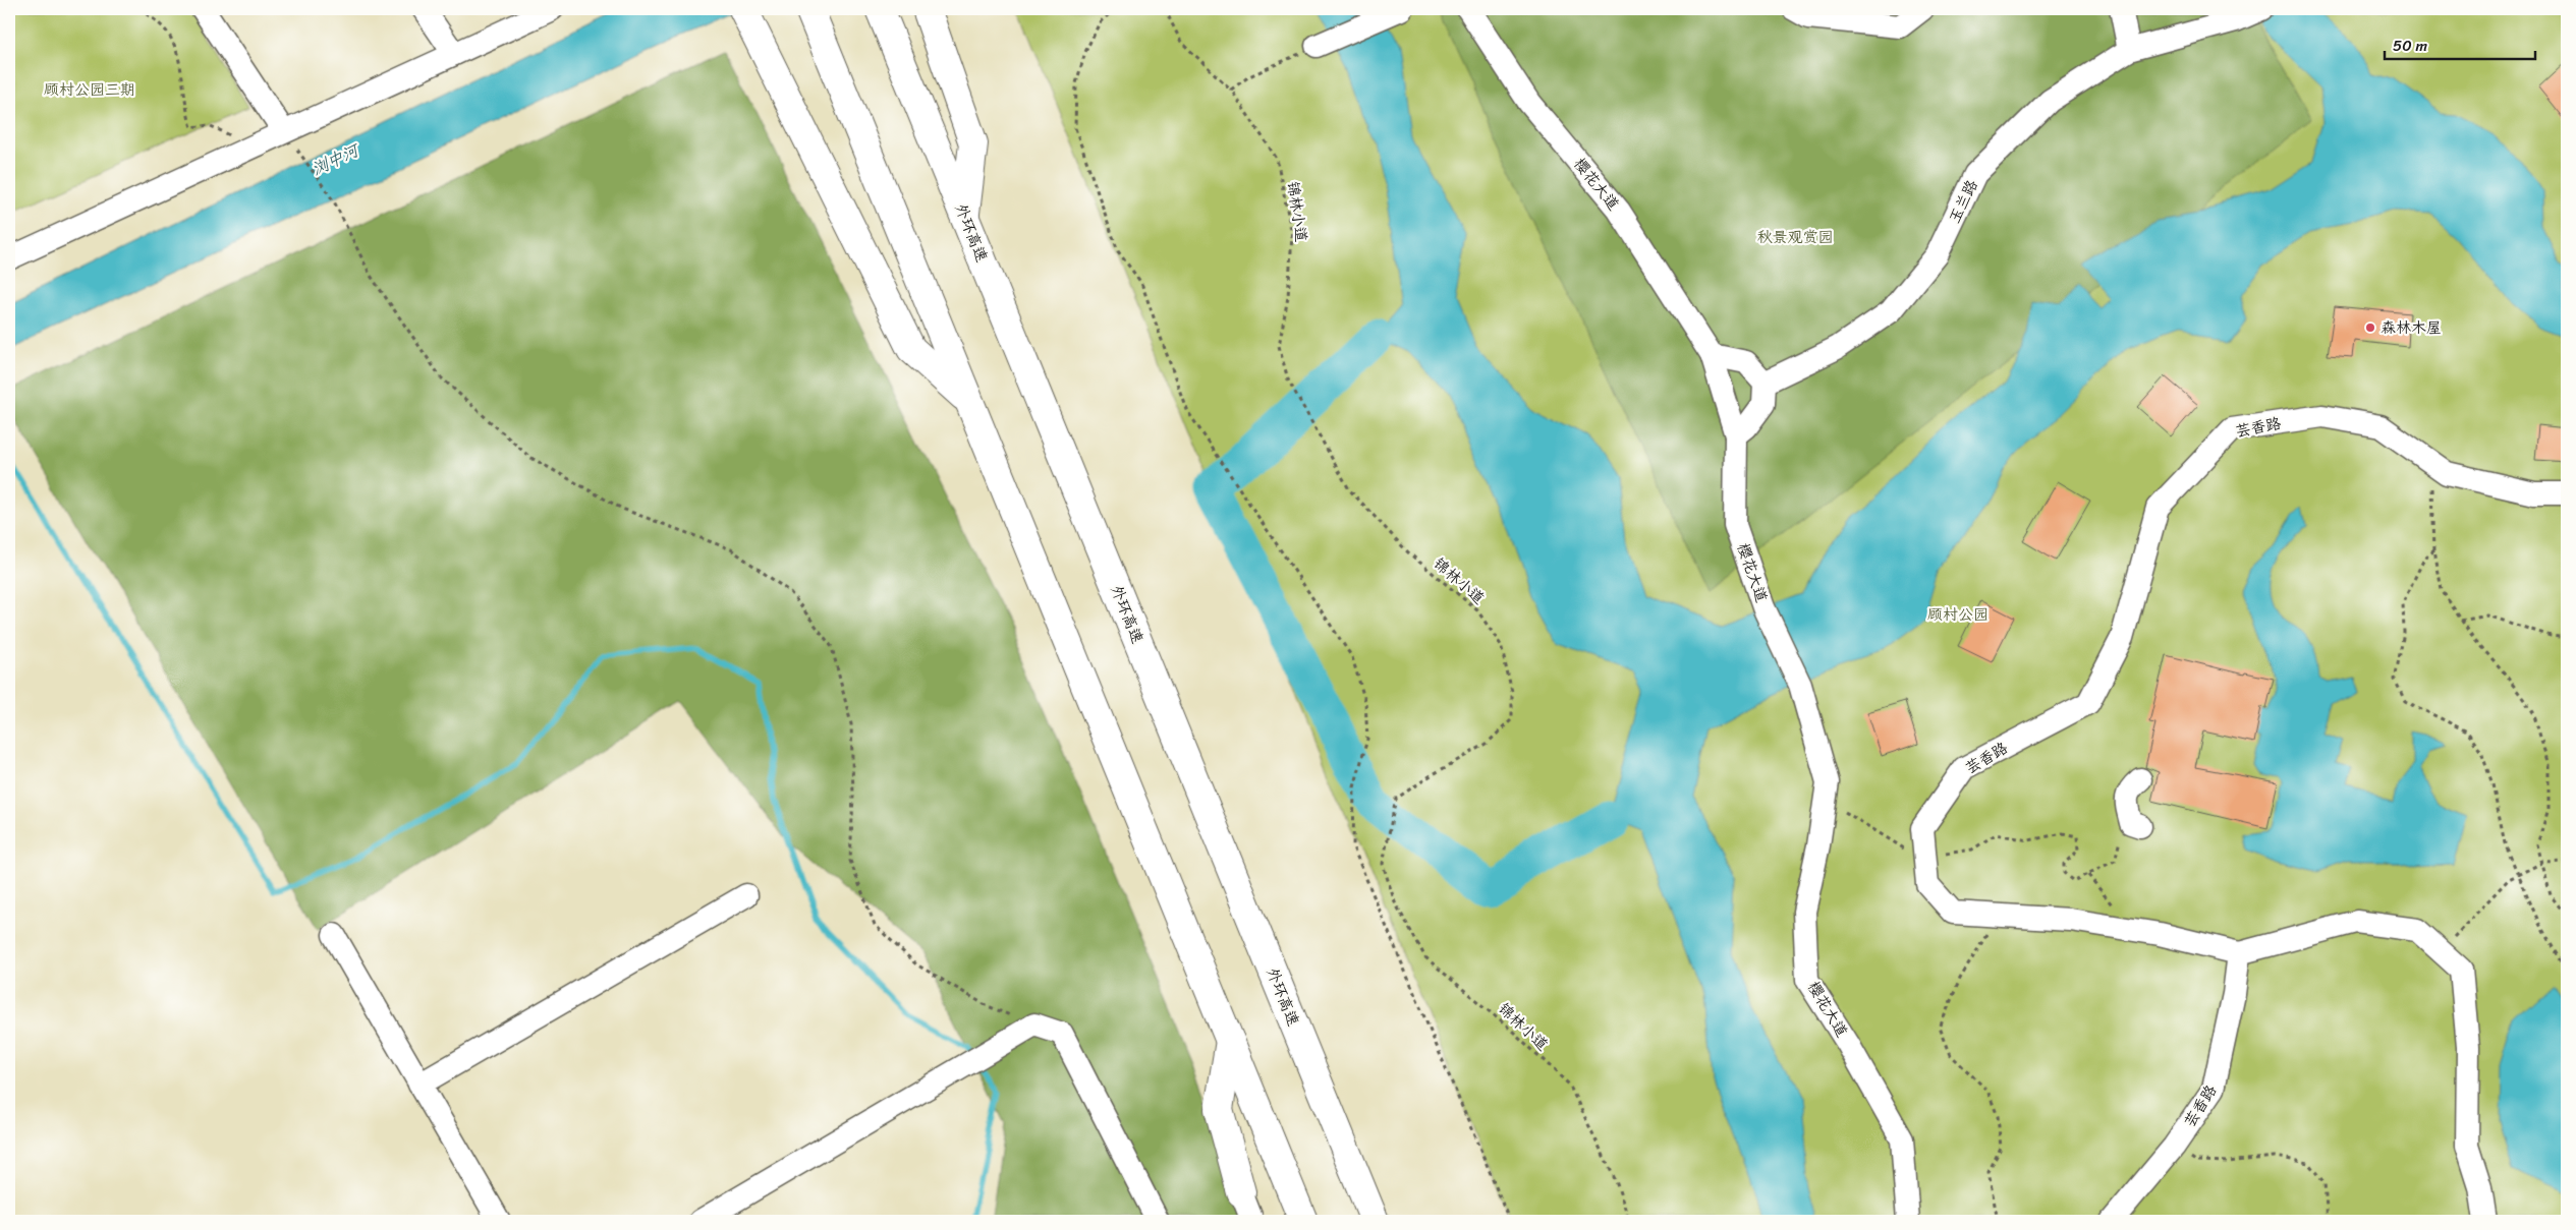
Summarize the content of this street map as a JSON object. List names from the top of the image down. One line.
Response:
{"streets":{"highway":["外环高速"],"street":["樱花大道","玉兰路","芸香路"],"path":["锦林小道"]},"water":["浏中河"],"parks":["顾村公园三期","秋景观赏园","顾村公园"],"places":["森林木屋"],"scale_bar":"50 m"}
